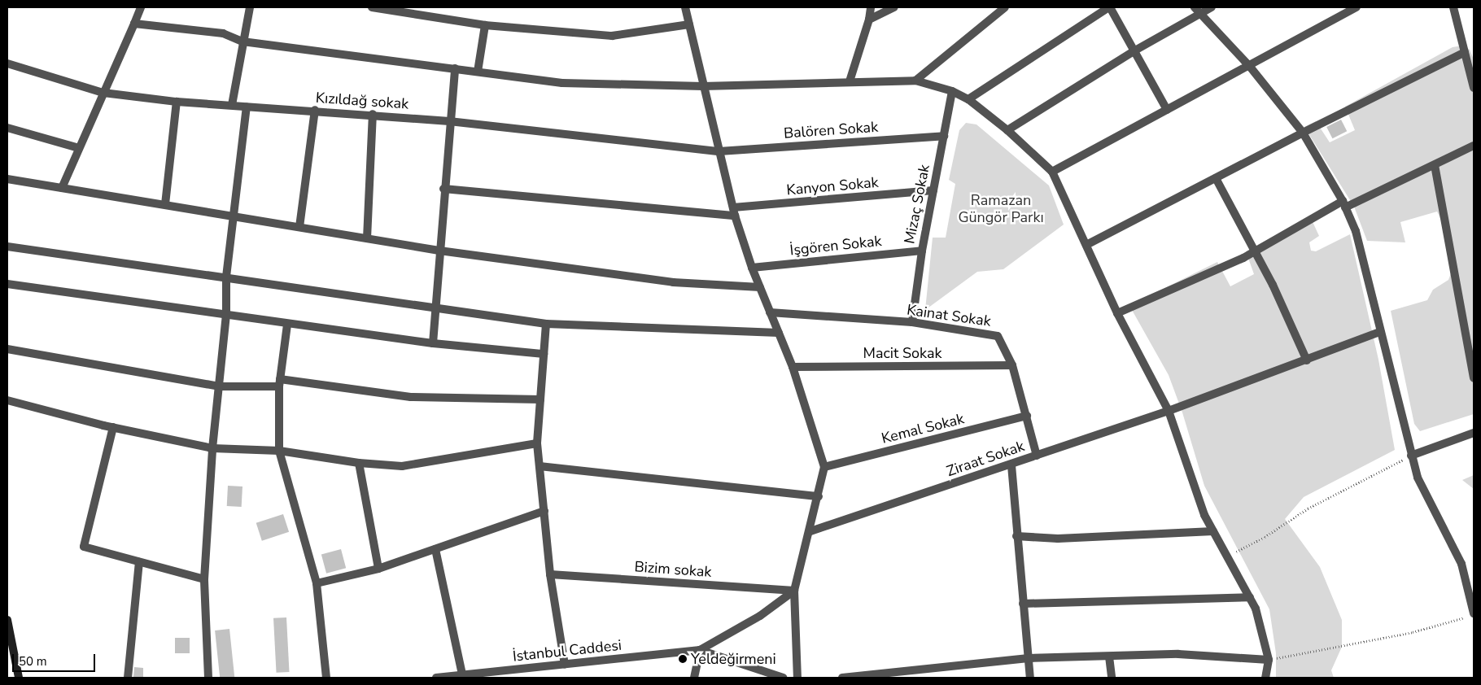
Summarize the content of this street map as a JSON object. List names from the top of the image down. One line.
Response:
{"streets":{"street":["Kızıldağ sokak","Balören Sokak","Kanyon Sokak","Mizaç Sokak","İşgören Sokak","Kainat Sokak","Macit Sokak","Kemal Sokak","Ziraat Sokak","Bizim sokak","İstanbul Caddesi"]},"crossings":[["Kızıldağ sokak","Balören Sokak"],["Balören Sokak","Mizaç Sokak"],["Kanyon Sokak","Mizaç Sokak"],["Mizaç Sokak","İşgören Sokak"],["Mizaç Sokak","Kainat Sokak"],["Kainat Sokak","Macit Sokak"],["Kainat Sokak","Kemal Sokak"],["Kainat Sokak","Ziraat Sokak"]],"parks":["Ramazan Güngör Parkı"],"places":["Yeldeğirmeni"],"scale_bar":"50 m"}
